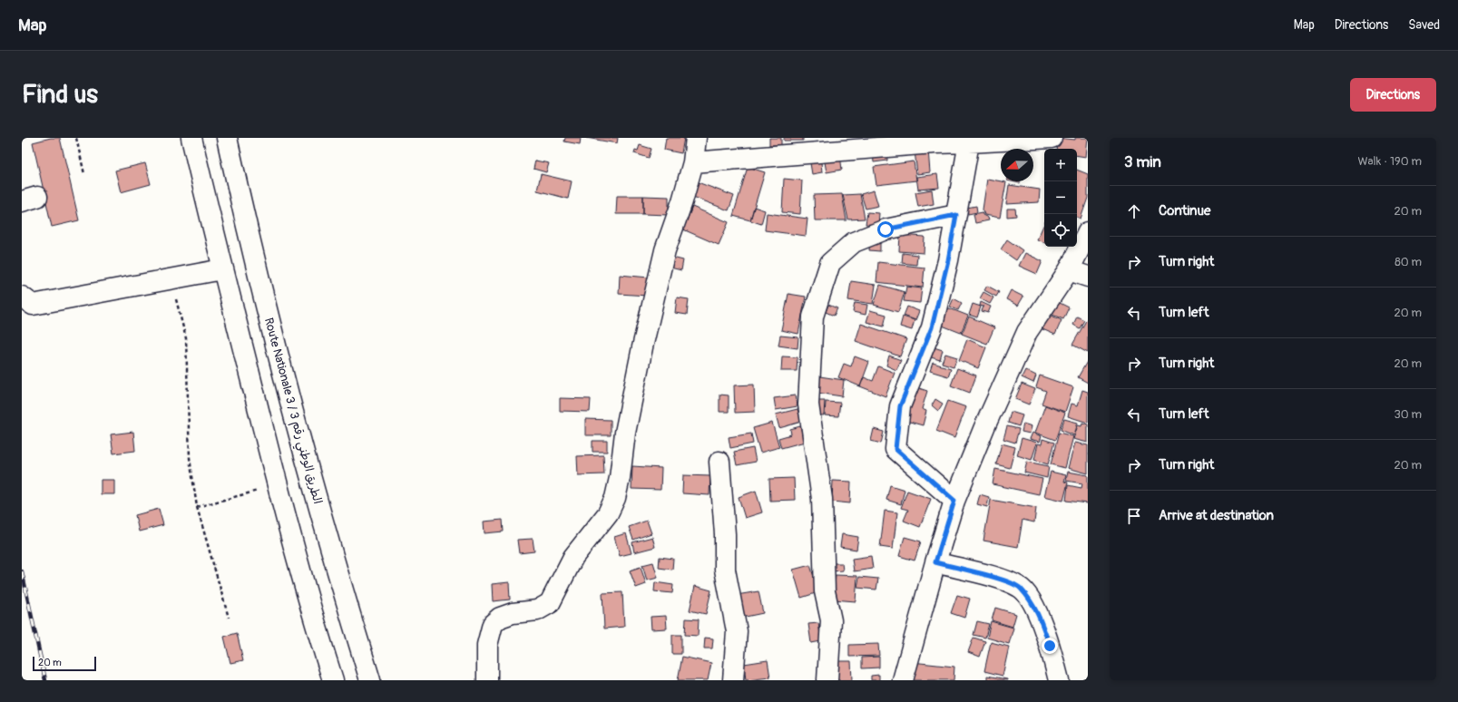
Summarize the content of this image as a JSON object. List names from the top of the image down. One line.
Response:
{"streets":{"main road":["Route Nationale 3 / الطريق الوطني رقم 3"]},"scale_bar":"20 m","north":"left","page":{"header":"Map","nav":["Map","Directions","Saved"],"buttons":"Directions","title":"Find us","heading":["3 min","Walk · 190 m"],"map_buttons":["+","−"],"list":[["Continue","20 m"],["Turn right","80 m"],["Turn left","20 m"],["Turn right","20 m"],["Turn left","30 m"],["Turn right","20 m"],"Arrive at destination"],"scale":"20 m"}}
